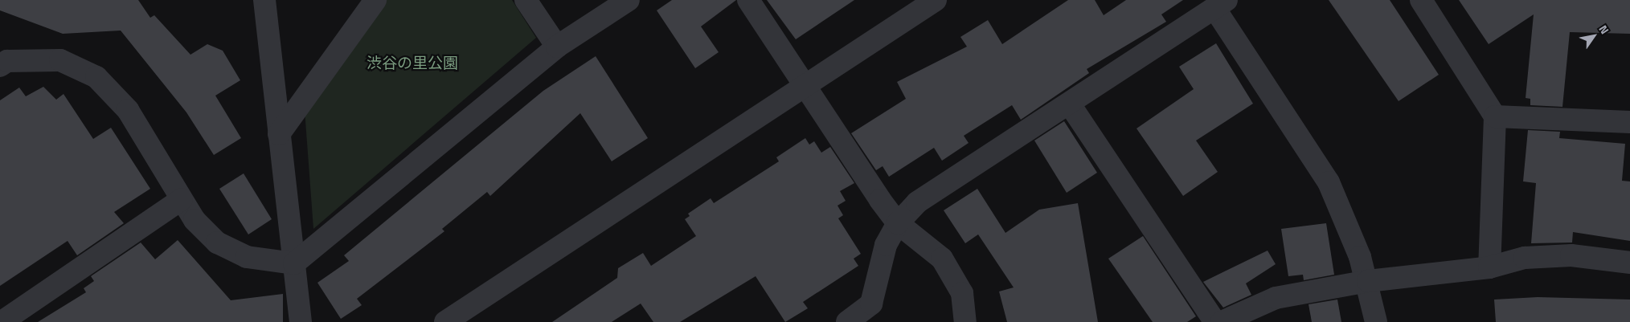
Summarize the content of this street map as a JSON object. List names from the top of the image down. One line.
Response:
{"parks":["渋谷の里公園"],"north":"top right"}
